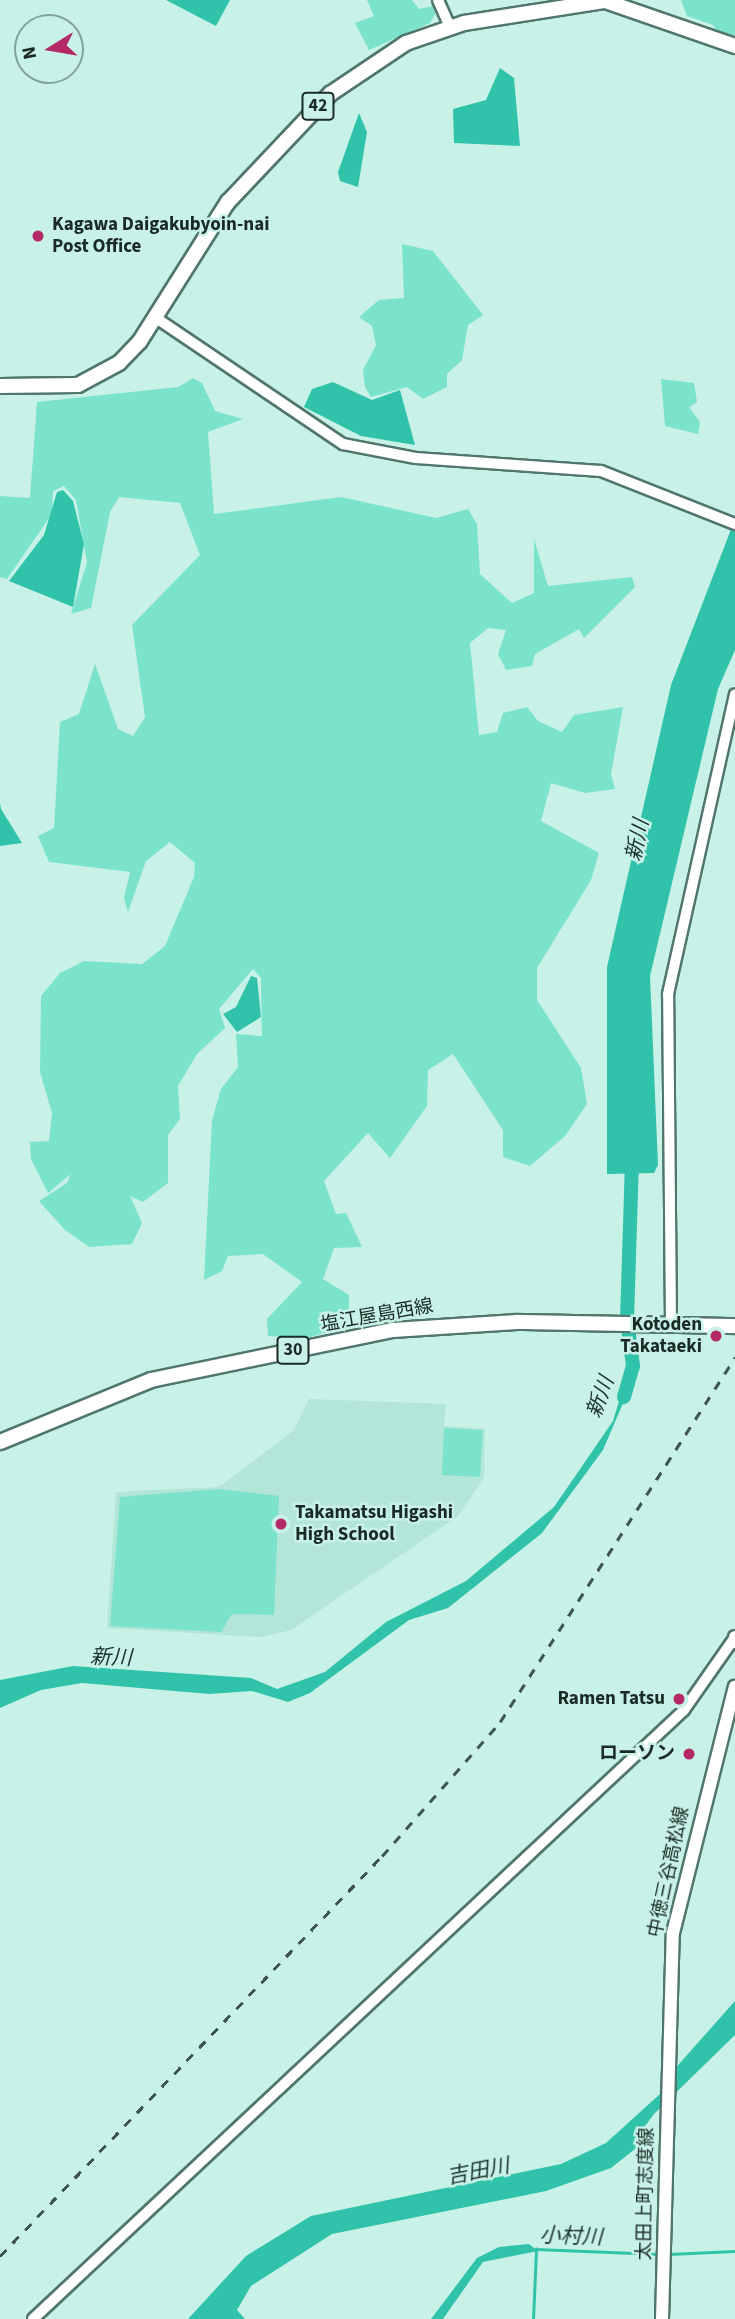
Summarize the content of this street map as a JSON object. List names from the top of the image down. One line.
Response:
{"streets":{"main road":["42","塩江屋島西線","30","中徳三谷高松線","太田上町志度線"]},"crossings":[["中徳三谷高松線","太田上町志度線"]],"water":["新川","吉田川","小村川"],"places":["Kagawa Daigakubyoin-nai Post Office","Kotoden Takataeki","Takamatsu Higashi High School","Ramen Tatsu","ローソン"],"north":"left"}
